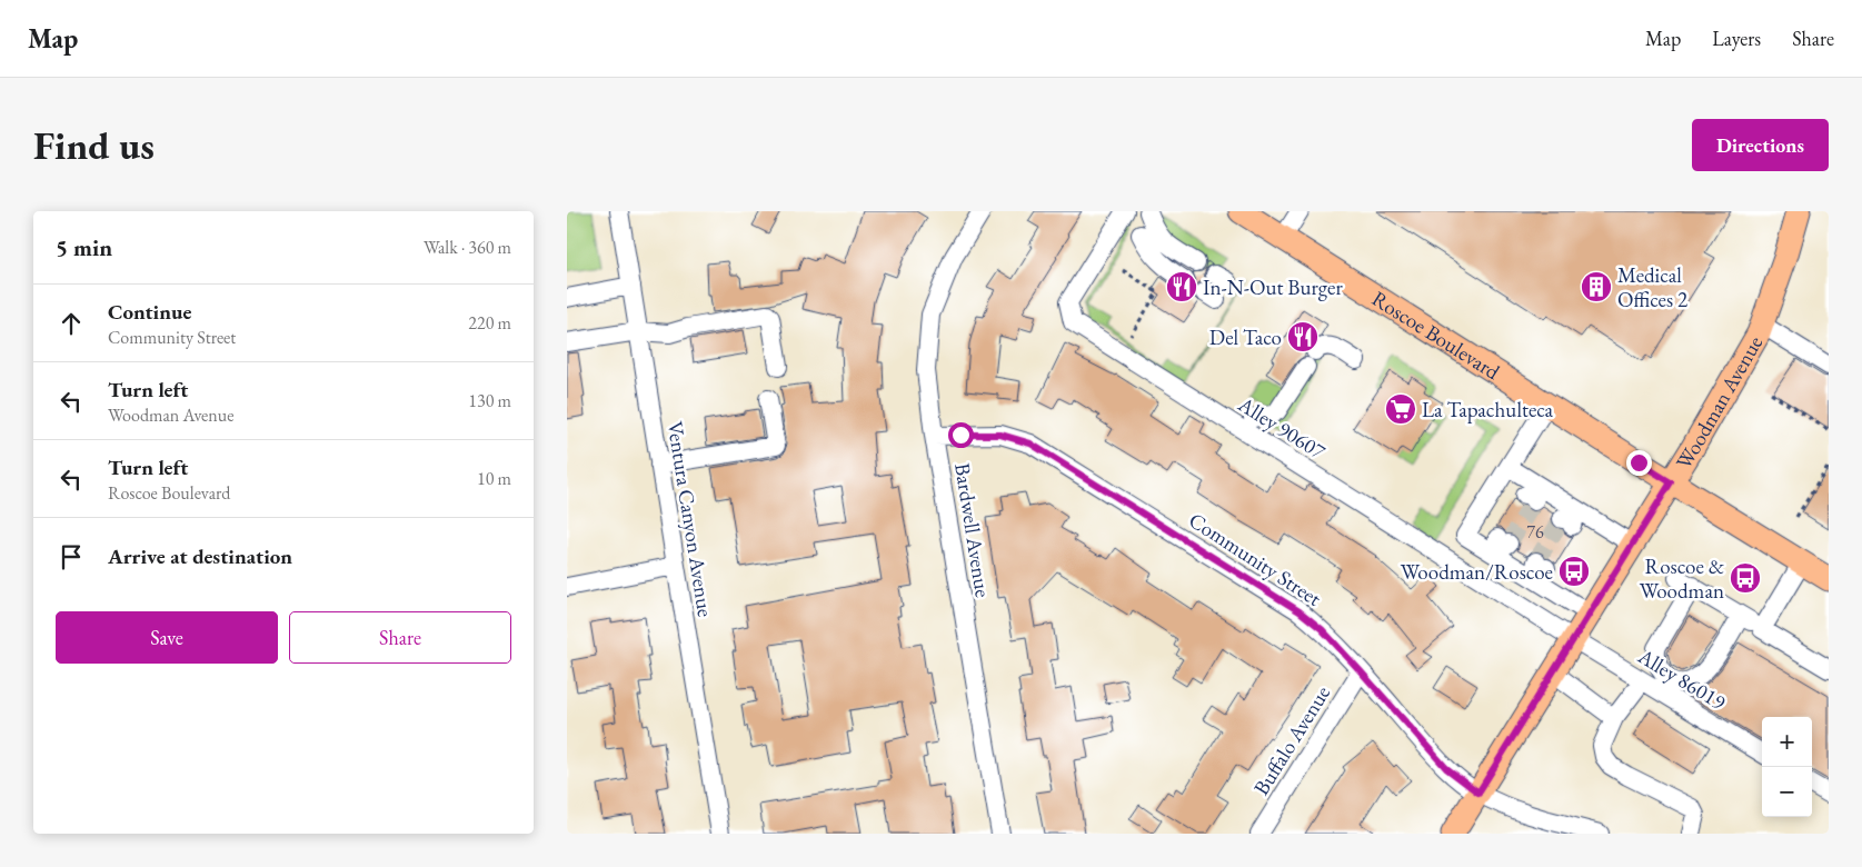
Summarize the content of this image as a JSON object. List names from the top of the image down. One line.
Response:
{"streets":{"main road":["Roscoe Boulevard","Woodman Avenue"],"street":["Alley 90607","Ventura Canyon Avenue","Bardwell Avenue","Community Street","Alley 86019","Buffalo Avenue"]},"crossings":[["Roscoe Boulevard","Woodman Avenue"],["Woodman Avenue","Alley 90607"],["Woodman Avenue","Community Street"],["Woodman Avenue","Alley 86019"],["Alley 90607","Alley 86019"],["Bardwell Avenue","Community Street"],["Community Street","Buffalo Avenue"]],"places":{"restaurant":["In-N-Out Burger","Del Taco"],"building":["Medical Offices 2"],"supermarket":["La Tapachulteca"],"bus stop":["Woodman/Roscoe","Roscoe & Woodman"]},"house_numbers":["76"],"page":{"header":"Map","nav":["Map","Layers","Share"],"buttons":["Directions",["Save","Share"]],"title":"Find us","heading":["5 min","Walk · 360 m"],"list":[["Continue","Community Street","220 m"],["Turn left","Woodman Avenue","130 m"],["Turn left","Roscoe Boulevard","10 m"],"Arrive at destination"],"map_buttons":["+","−"]}}
